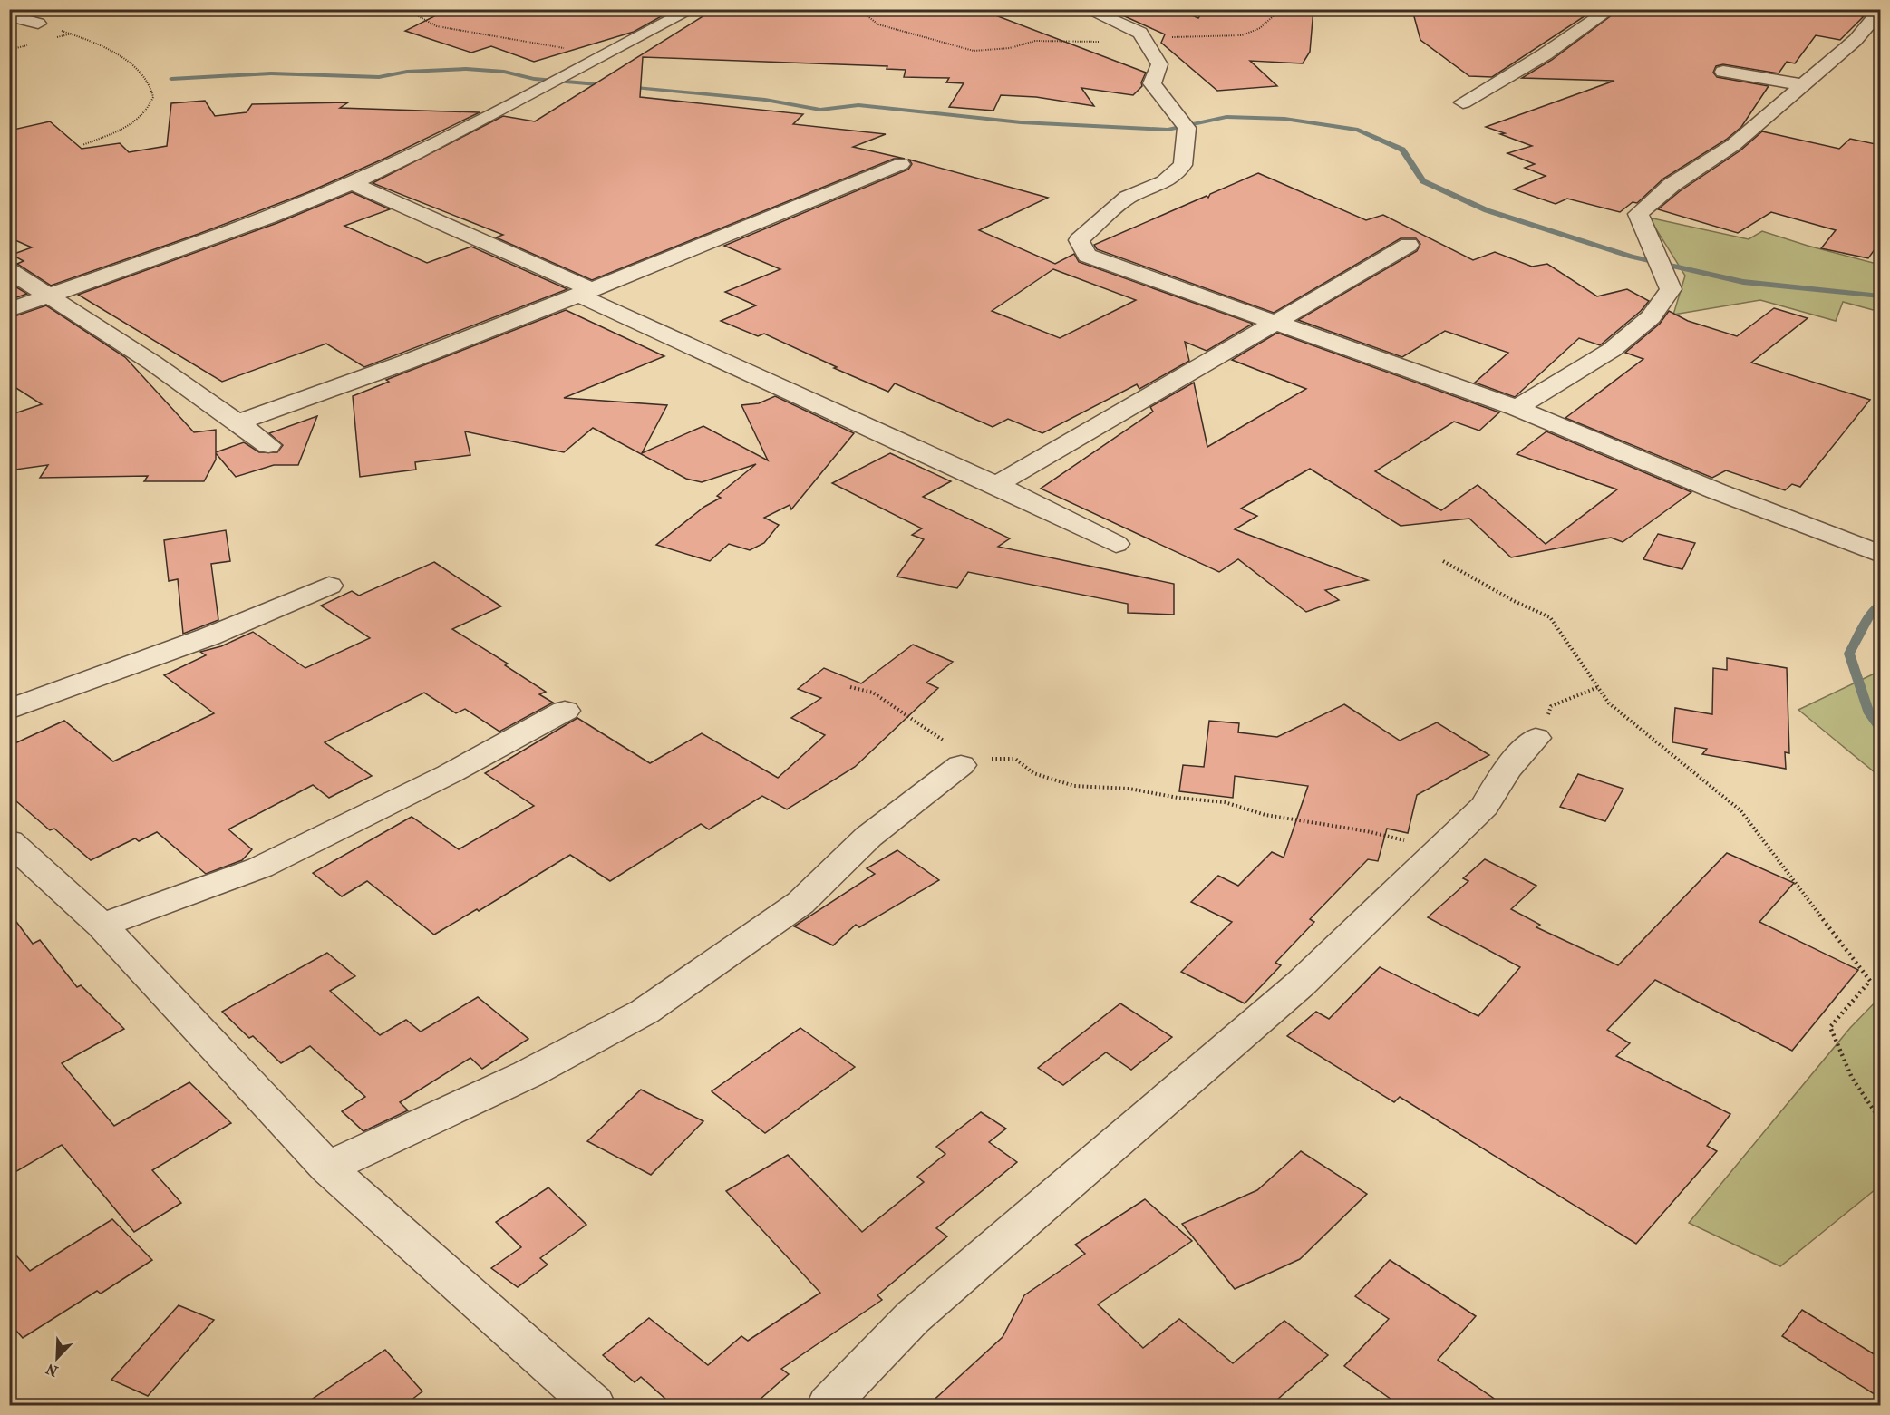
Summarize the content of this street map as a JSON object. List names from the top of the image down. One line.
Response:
{"north":"bottom left"}
